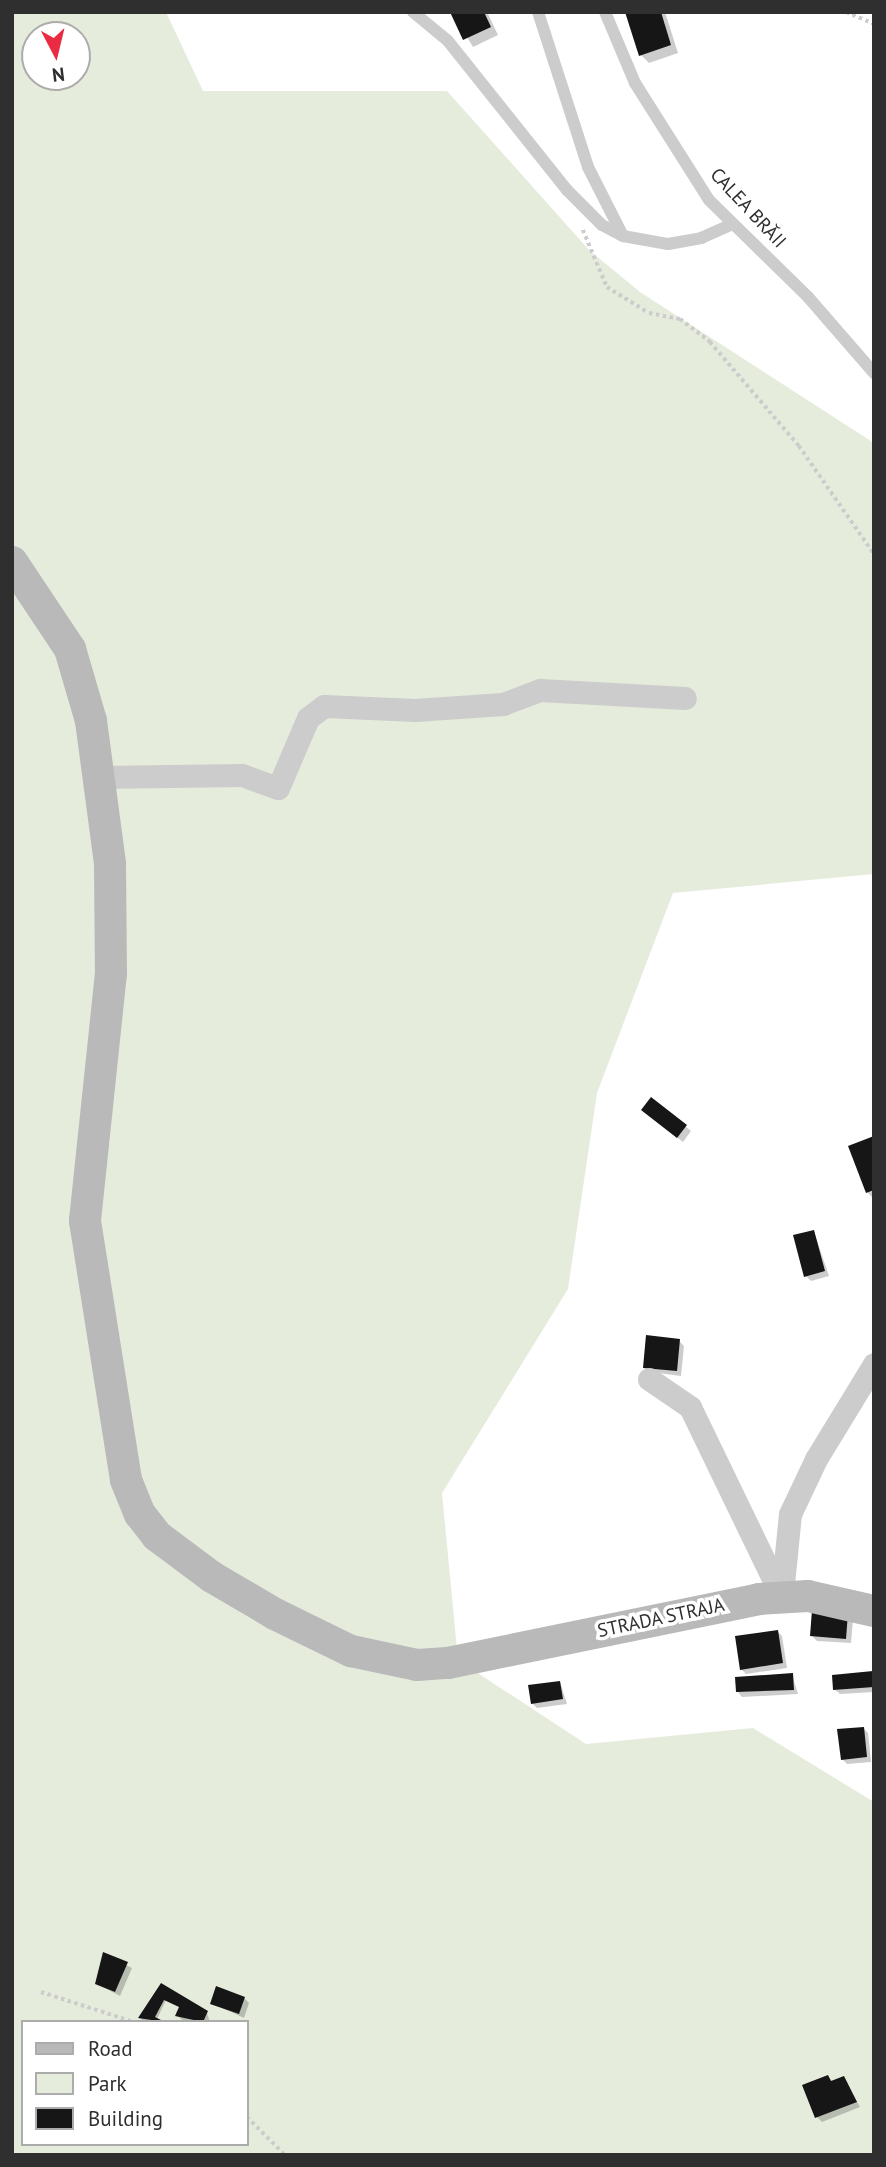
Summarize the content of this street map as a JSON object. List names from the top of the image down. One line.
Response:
{"streets":{"main road":["STRADA STRAJA"],"lane":["CALEA BRĂII"]},"legend":["Road","Park","Building"],"north":"bottom"}
